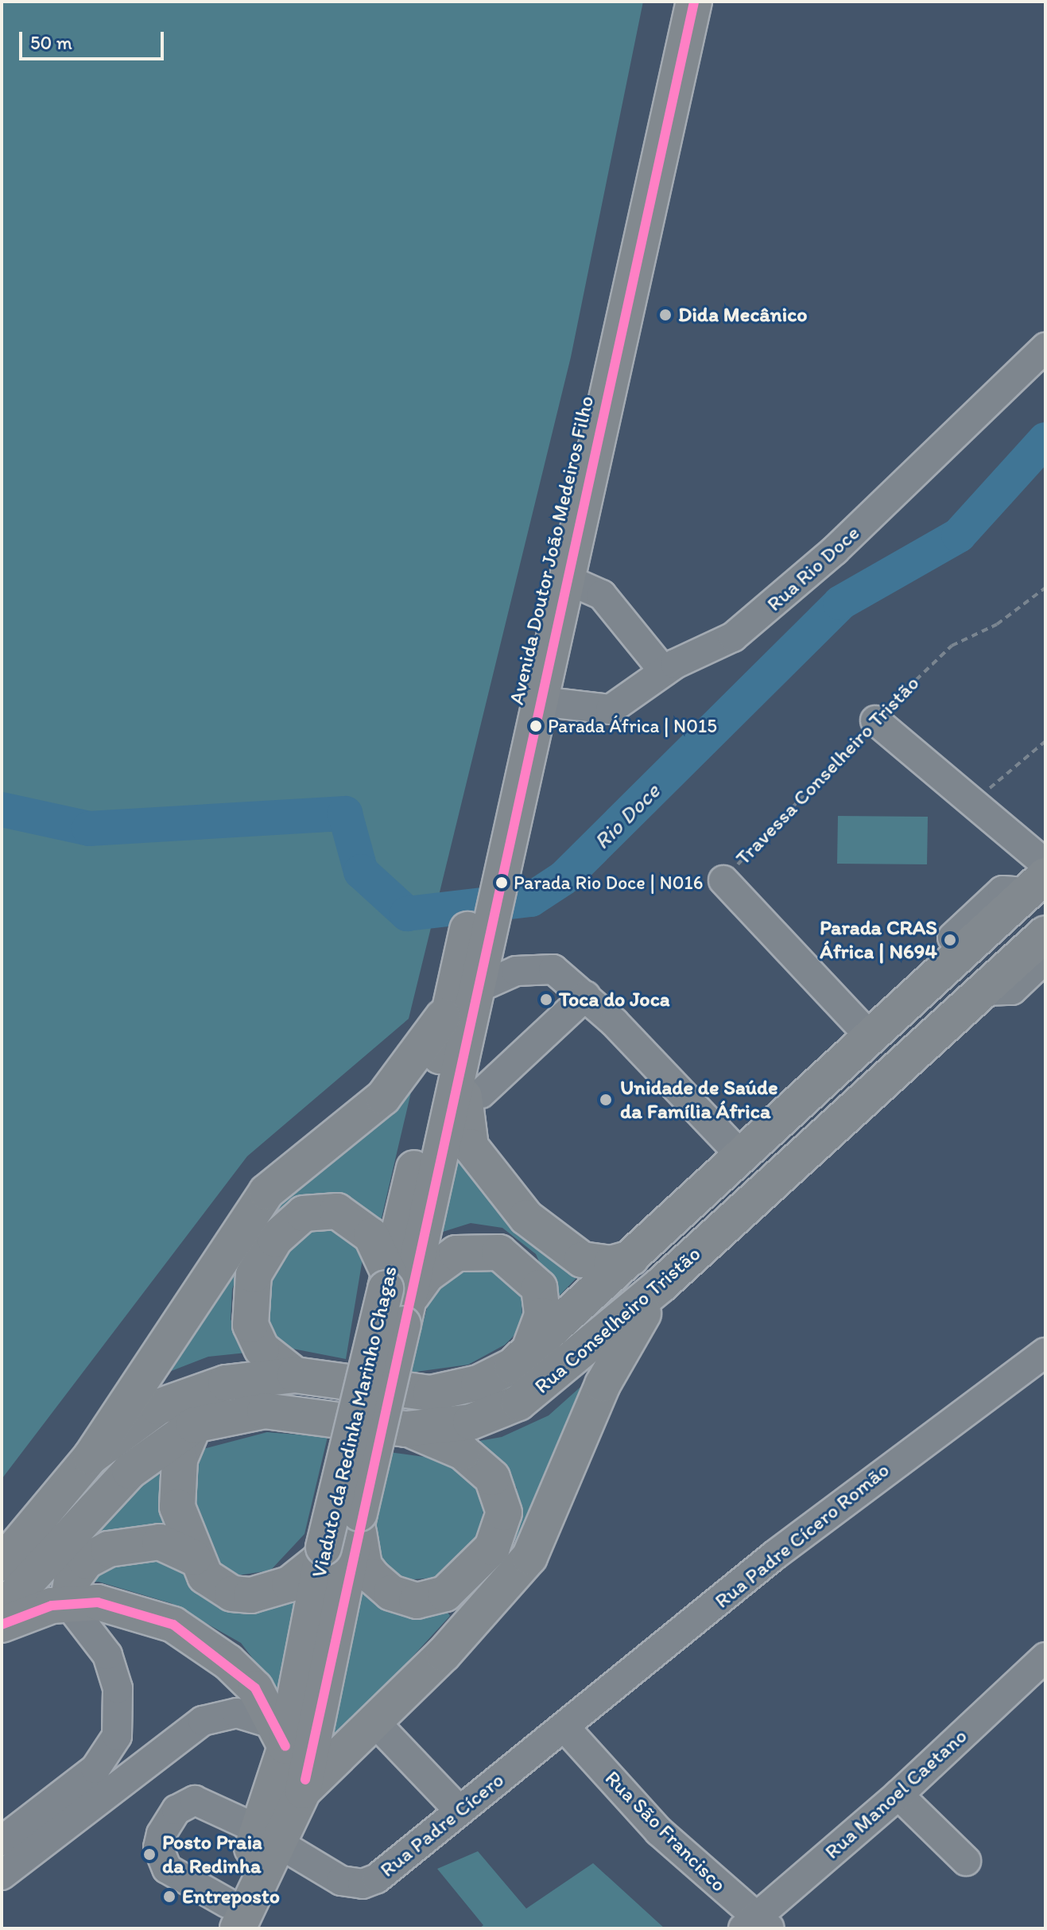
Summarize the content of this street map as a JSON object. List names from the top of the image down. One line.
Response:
{"streets":{"main road":["Avenida Doutor João Medeiros Filho","Rua Conselheiro Tristão","Viaduto da Redinha Marinho Chagas"],"street":["Rua Rio Doce","Travessa Conselheiro Tristão","Rua Padre Cícero Romão","Rua Manoel Caetano","Rua Padre Cícero","Rua São Francisco"]},"crossings":[["Avenida Doutor João Medeiros Filho","Rua Rio Doce"],["Avenida Doutor João Medeiros Filho","Viaduto da Redinha Marinho Chagas"],["Travessa Conselheiro Tristão","Rua Conselheiro Tristão"],["Rua Padre Cícero Romão","Rua Padre Cícero"],["Rua Padre Cícero Romão","Rua São Francisco"],["Rua Manoel Caetano","Rua São Francisco"],["Rua Padre Cícero","Rua São Francisco"]],"water":["Rio Doce"],"places":["Dida Mecânico","Parada África | N015","Parada Rio Doce | N016","Parada CRAS África | N694","Toca do Joca","Unidade de Saúde da Família África","Posto Praia da Redinha","Entreposto"],"scale_bar":"50 m"}
